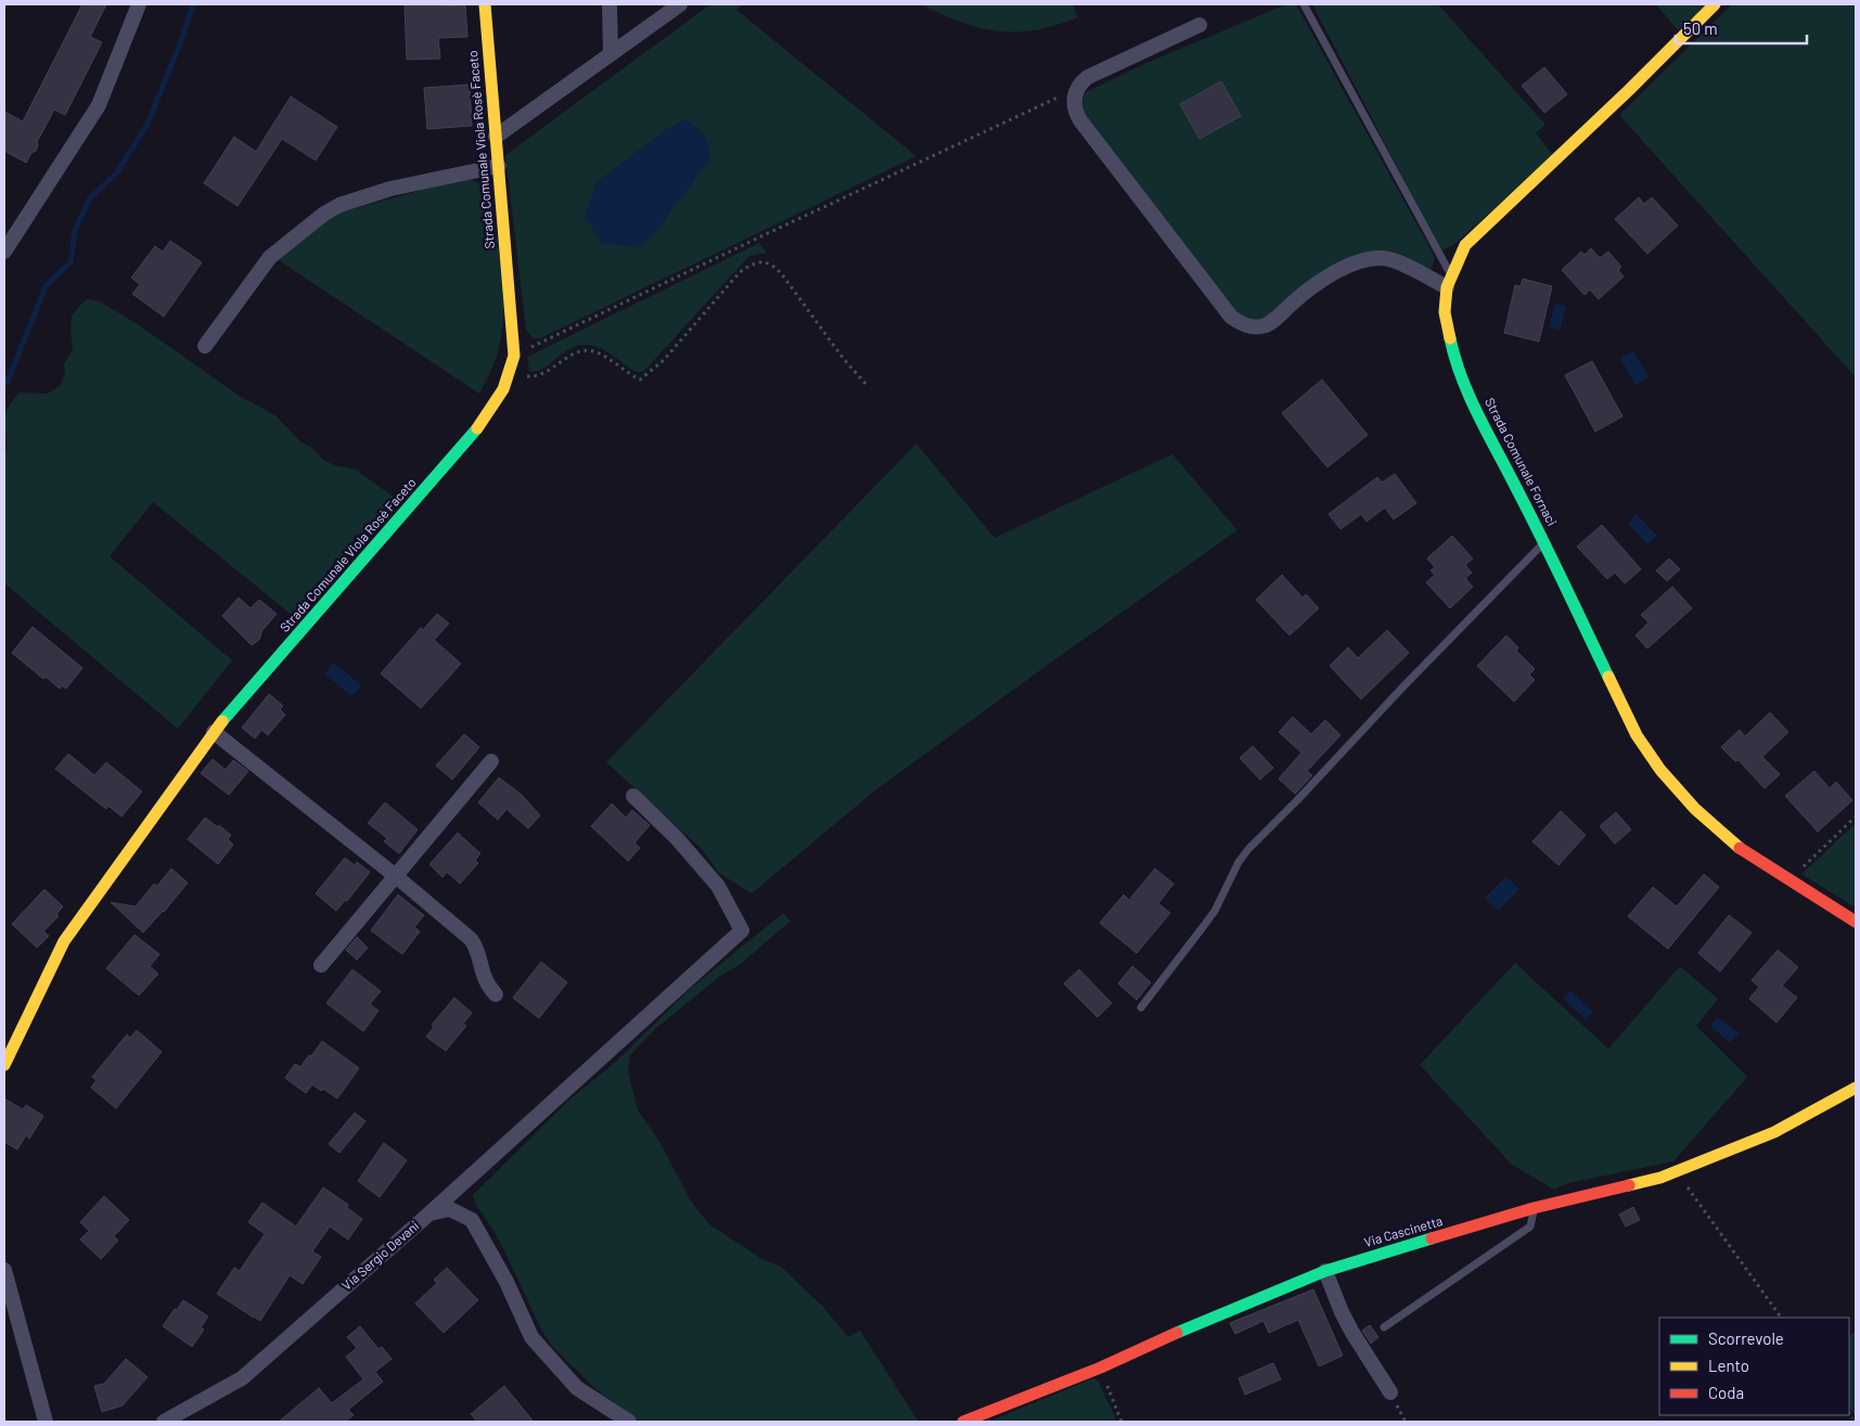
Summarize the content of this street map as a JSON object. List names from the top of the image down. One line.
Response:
{"streets":{"street":["Strada Comunale Viola Rosè Faceto","Strada Comunale Fornaci","Via Cascinetta","Via Sergio Devani"]},"legend":["Scorrevole","Lento","Coda"],"scale_bar":"50 m"}
